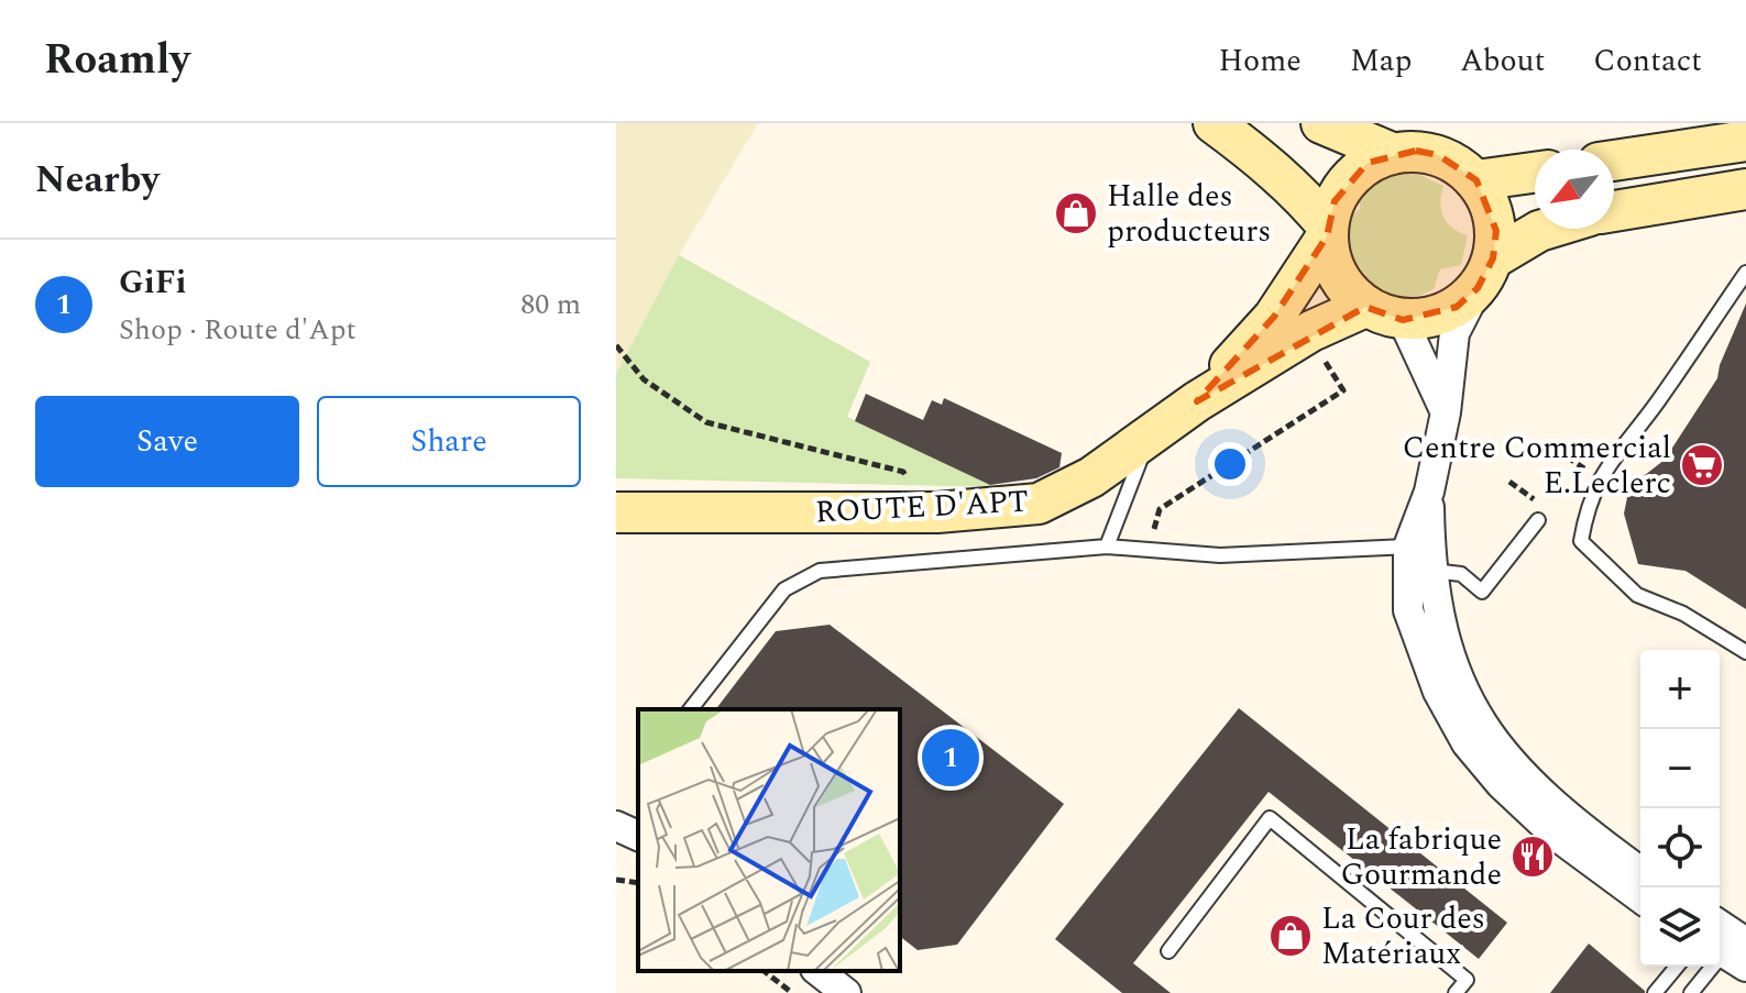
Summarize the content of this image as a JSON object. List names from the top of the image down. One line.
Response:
{"streets":{"main road":["ROUTE D'APT"]},"places":{"shop":["Halle des producteurs","La Cour des Matériaux"],"supermarket":["Centre Commercial E.Leclerc"],"restaurant":["La fabrique Gourmande"]},"north":"bottom left","page":{"header":"Roamly","nav":["Home","Map","About","Contact"],"heading":"Nearby","list":[{"mark":"1","name":"GiFi","note":"Shop · Route d'Apt","value":"80 m"}],"buttons":["Save","Share"],"map_buttons":["+","−"],"pins":"1"}}
